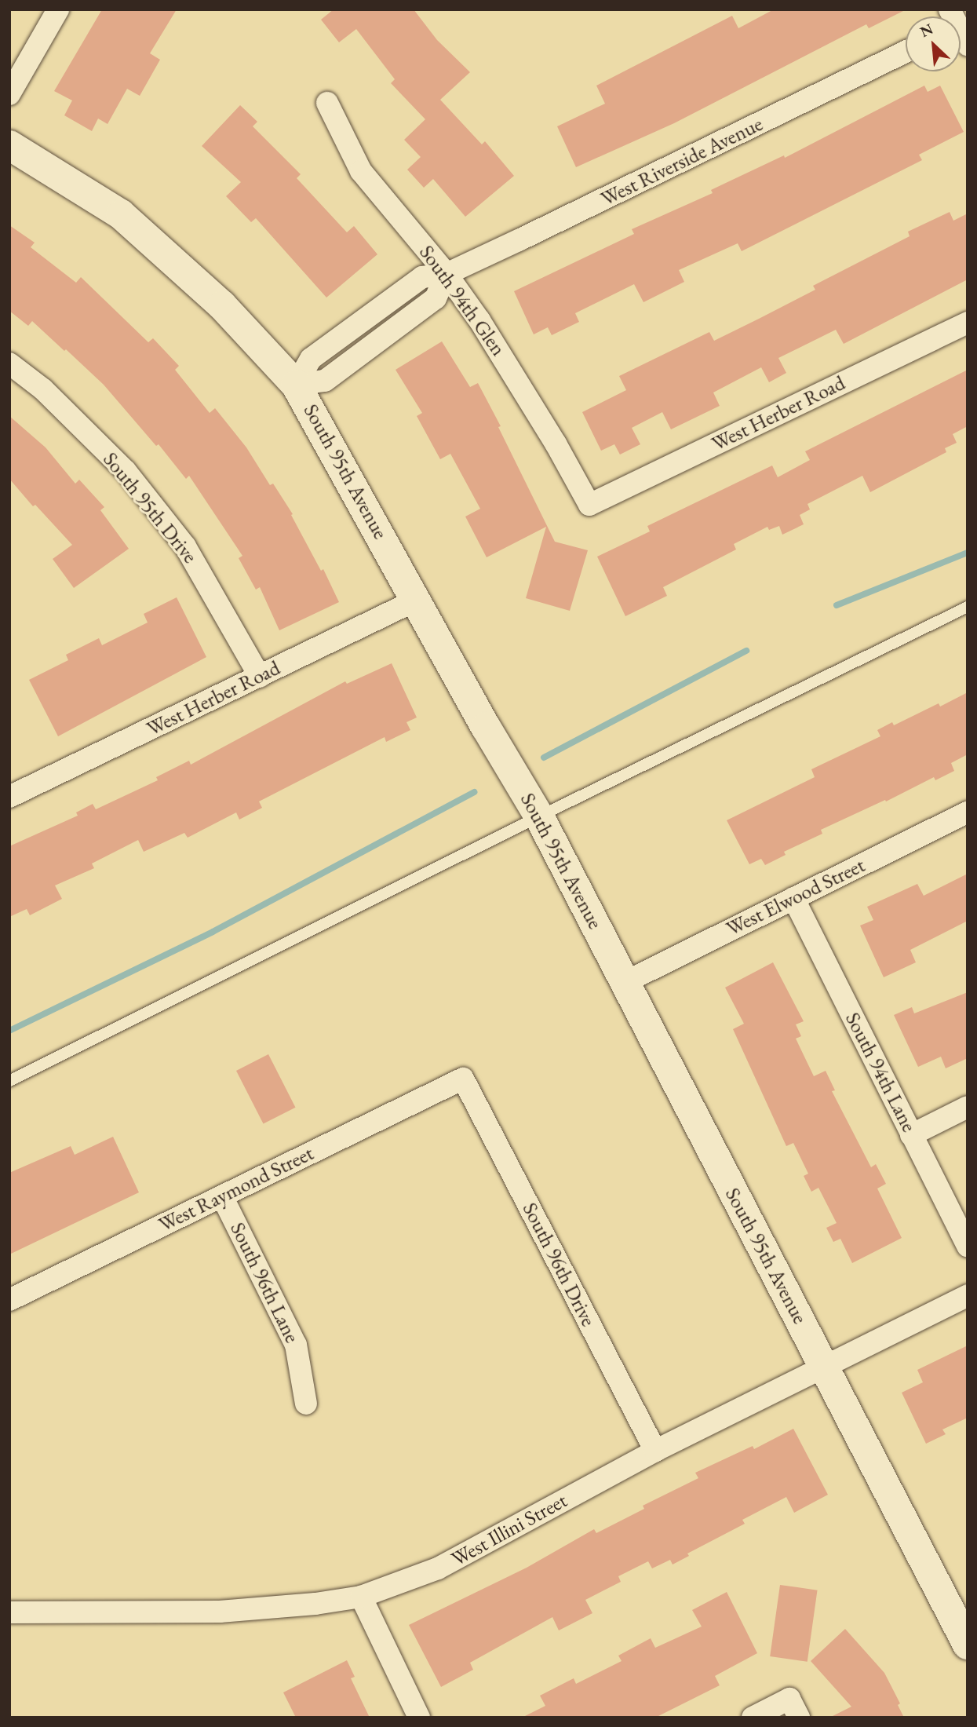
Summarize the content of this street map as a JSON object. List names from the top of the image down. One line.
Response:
{"streets":{"street":["West Riverside Avenue","South 94th Glen","West Herber Road","South 95th Avenue","South 95th Drive","West Elwood Street","South 94th Lane","West Raymond Street","South 96th Drive","South 96th Lane","West Illini Street"]},"crossings":[["West Riverside Avenue","South 94th Glen"],["South 94th Glen","West Herber Road"],["West Herber Road","South 95th Avenue"],["West Herber Road","South 95th Drive"],["South 95th Avenue","West Elwood Street"],["South 95th Avenue","West Illini Street"],["West Elwood Street","South 94th Lane"],["West Raymond Street","South 96th Drive"],["West Raymond Street","South 96th Lane"],["South 96th Drive","West Illini Street"]],"north":"top left"}
